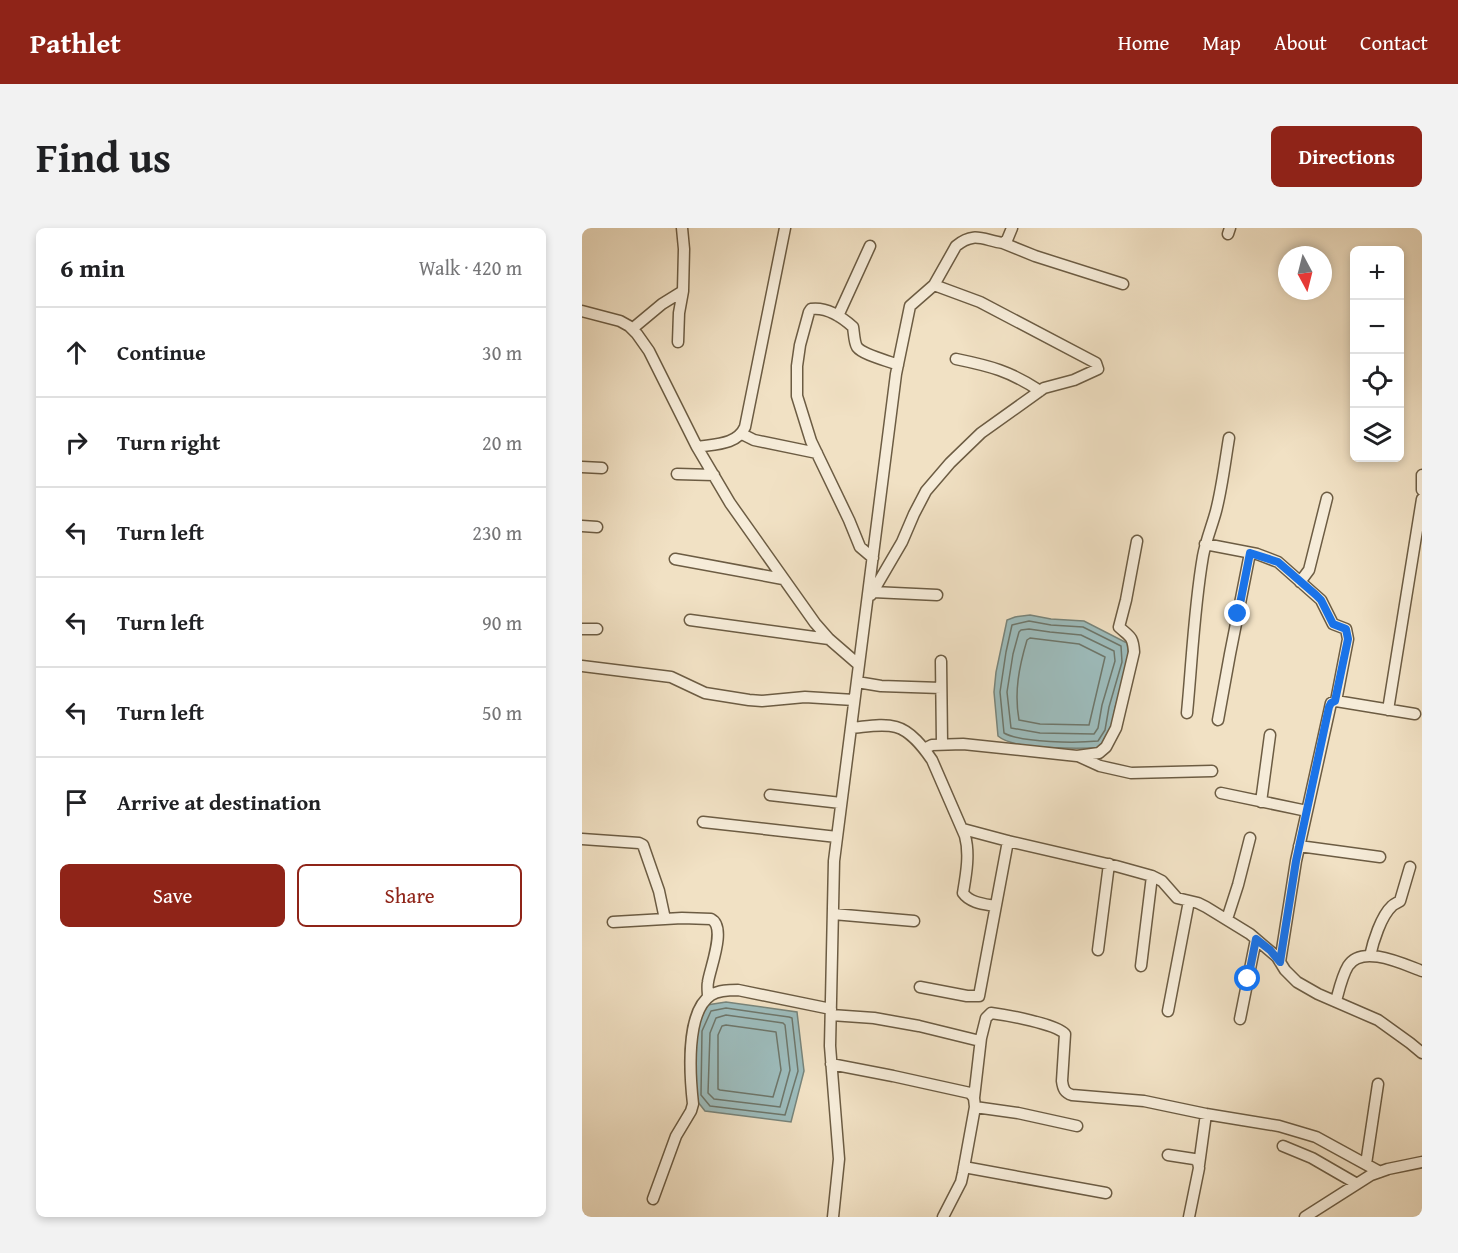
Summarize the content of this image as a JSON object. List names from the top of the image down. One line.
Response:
{"north":"bottom","page":{"header":"Pathlet","nav":["Home","Map","About","Contact"],"title":"Find us","buttons":["Directions",["Save","Share"]],"heading":["6 min","Walk · 420 m"],"map_buttons":["+","−"],"list":[["Continue","30 m"],["Turn right","20 m"],["Turn left","230 m"],["Turn left","90 m"],["Turn left","50 m"],"Arrive at destination"]}}
